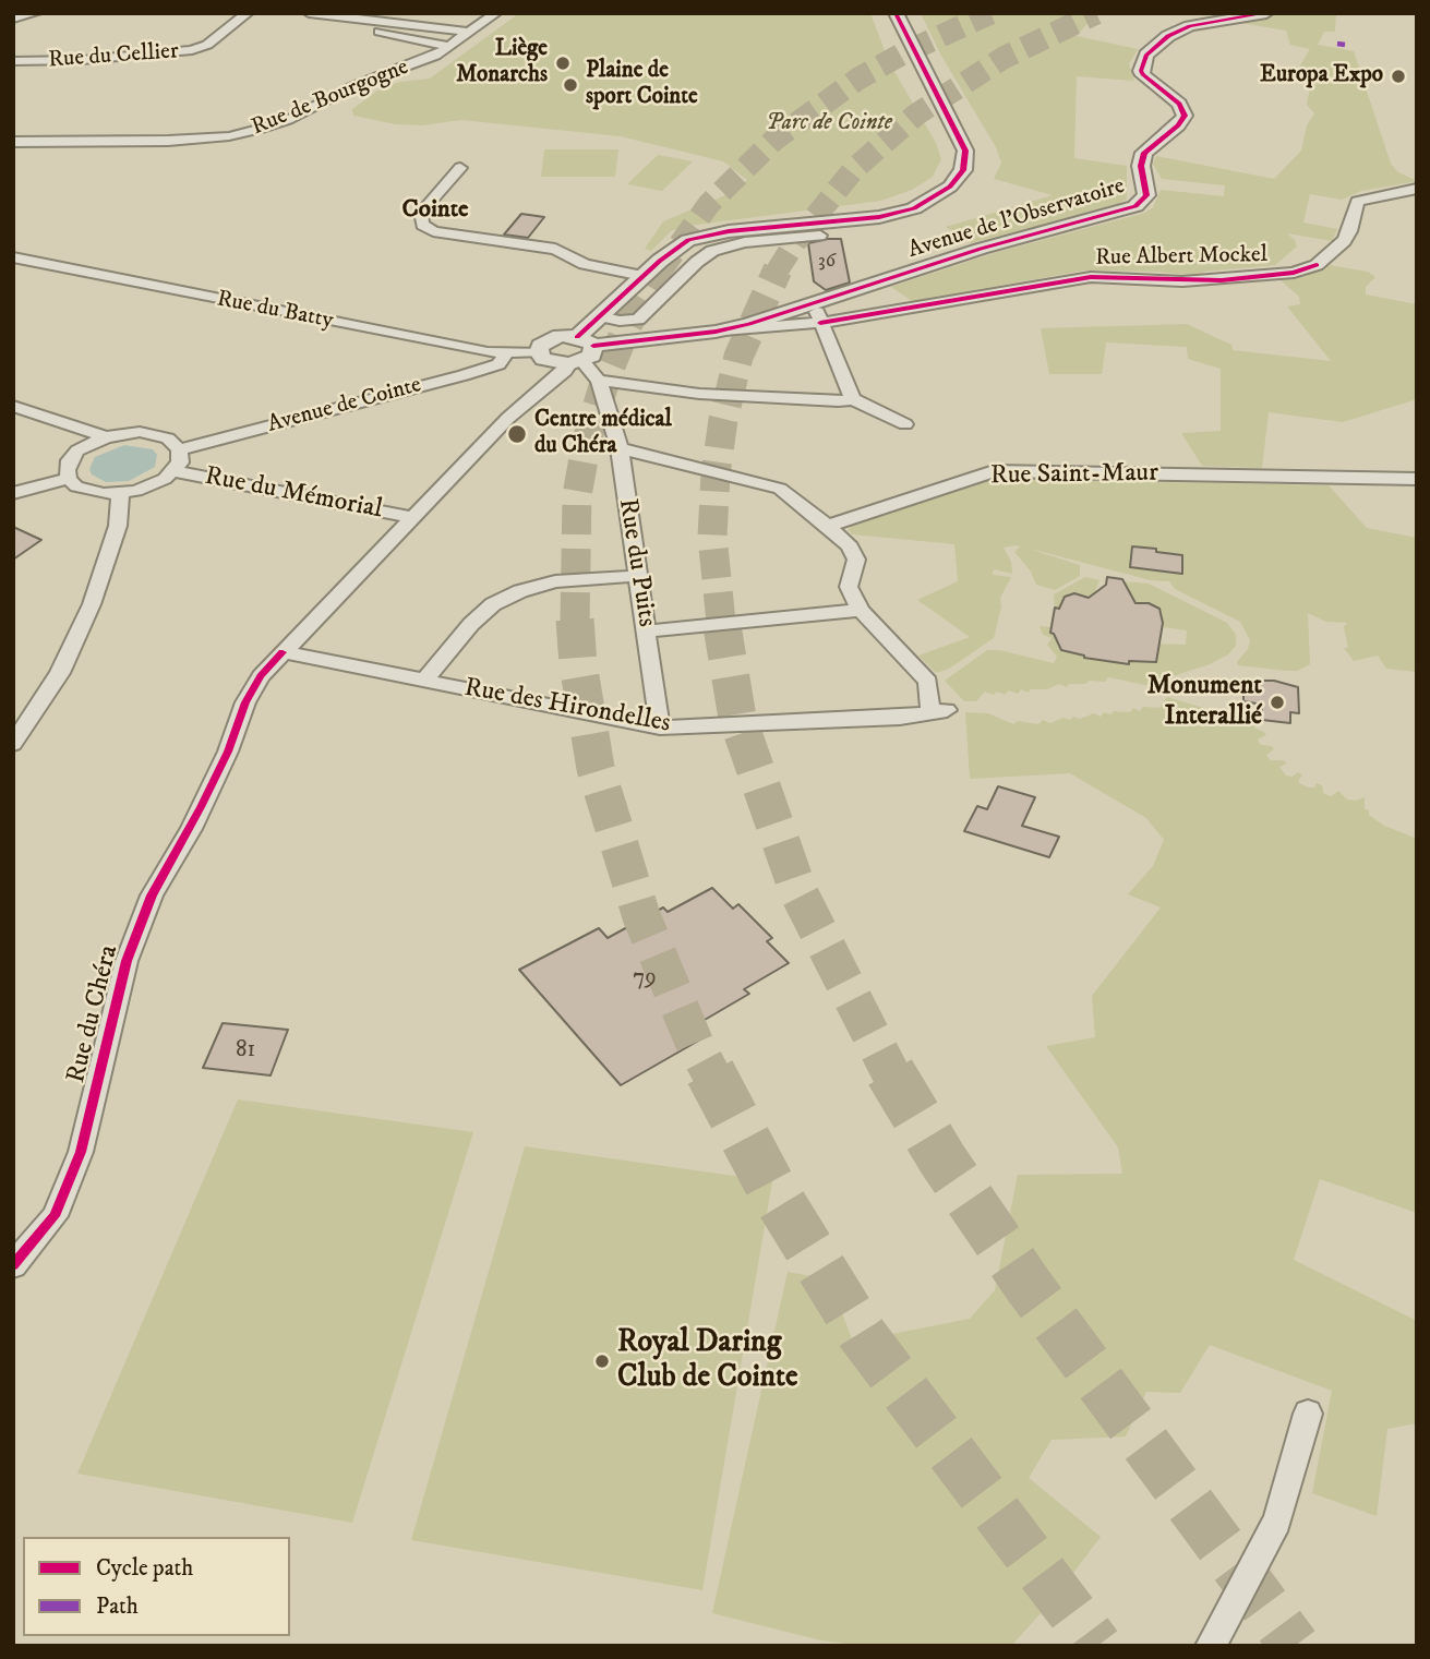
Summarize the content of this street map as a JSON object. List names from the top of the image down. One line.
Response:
{"streets":{"street":["Rue du Cellier","Rue de Bourgogne","Avenue de l'Observatoire","Rue Albert Mockel","Rue du Batty","Avenue de Cointe","Rue Saint-Maur","Rue du Mémorial","Rue du Puits","Rue des Hirondelles","Rue du Chéra"]},"crossings":[["Avenue de l'Observatoire","Rue Albert Mockel"],["Avenue de l'Observatoire","Rue du Batty"],["Avenue de l'Observatoire","Rue du Puits"],["Avenue de l'Observatoire","Rue du Chéra"],["Rue du Batty","Avenue de Cointe"],["Rue du Mémorial","Rue du Chéra"],["Rue du Puits","Rue des Hirondelles"],["Rue du Puits","Rue du Chéra"],["Rue des Hirondelles","Rue du Chéra"]],"districts":["Cointe"],"parks":["Parc de Cointe"],"places":["Liège Monarchs","Europa Expo","Plaine de sport Cointe","Centre médical du Chéra","Monument Interallié","Royal Daring Club de Cointe"],"house_numbers":["36","79","81"],"legend":["Cycle path","Path"]}
